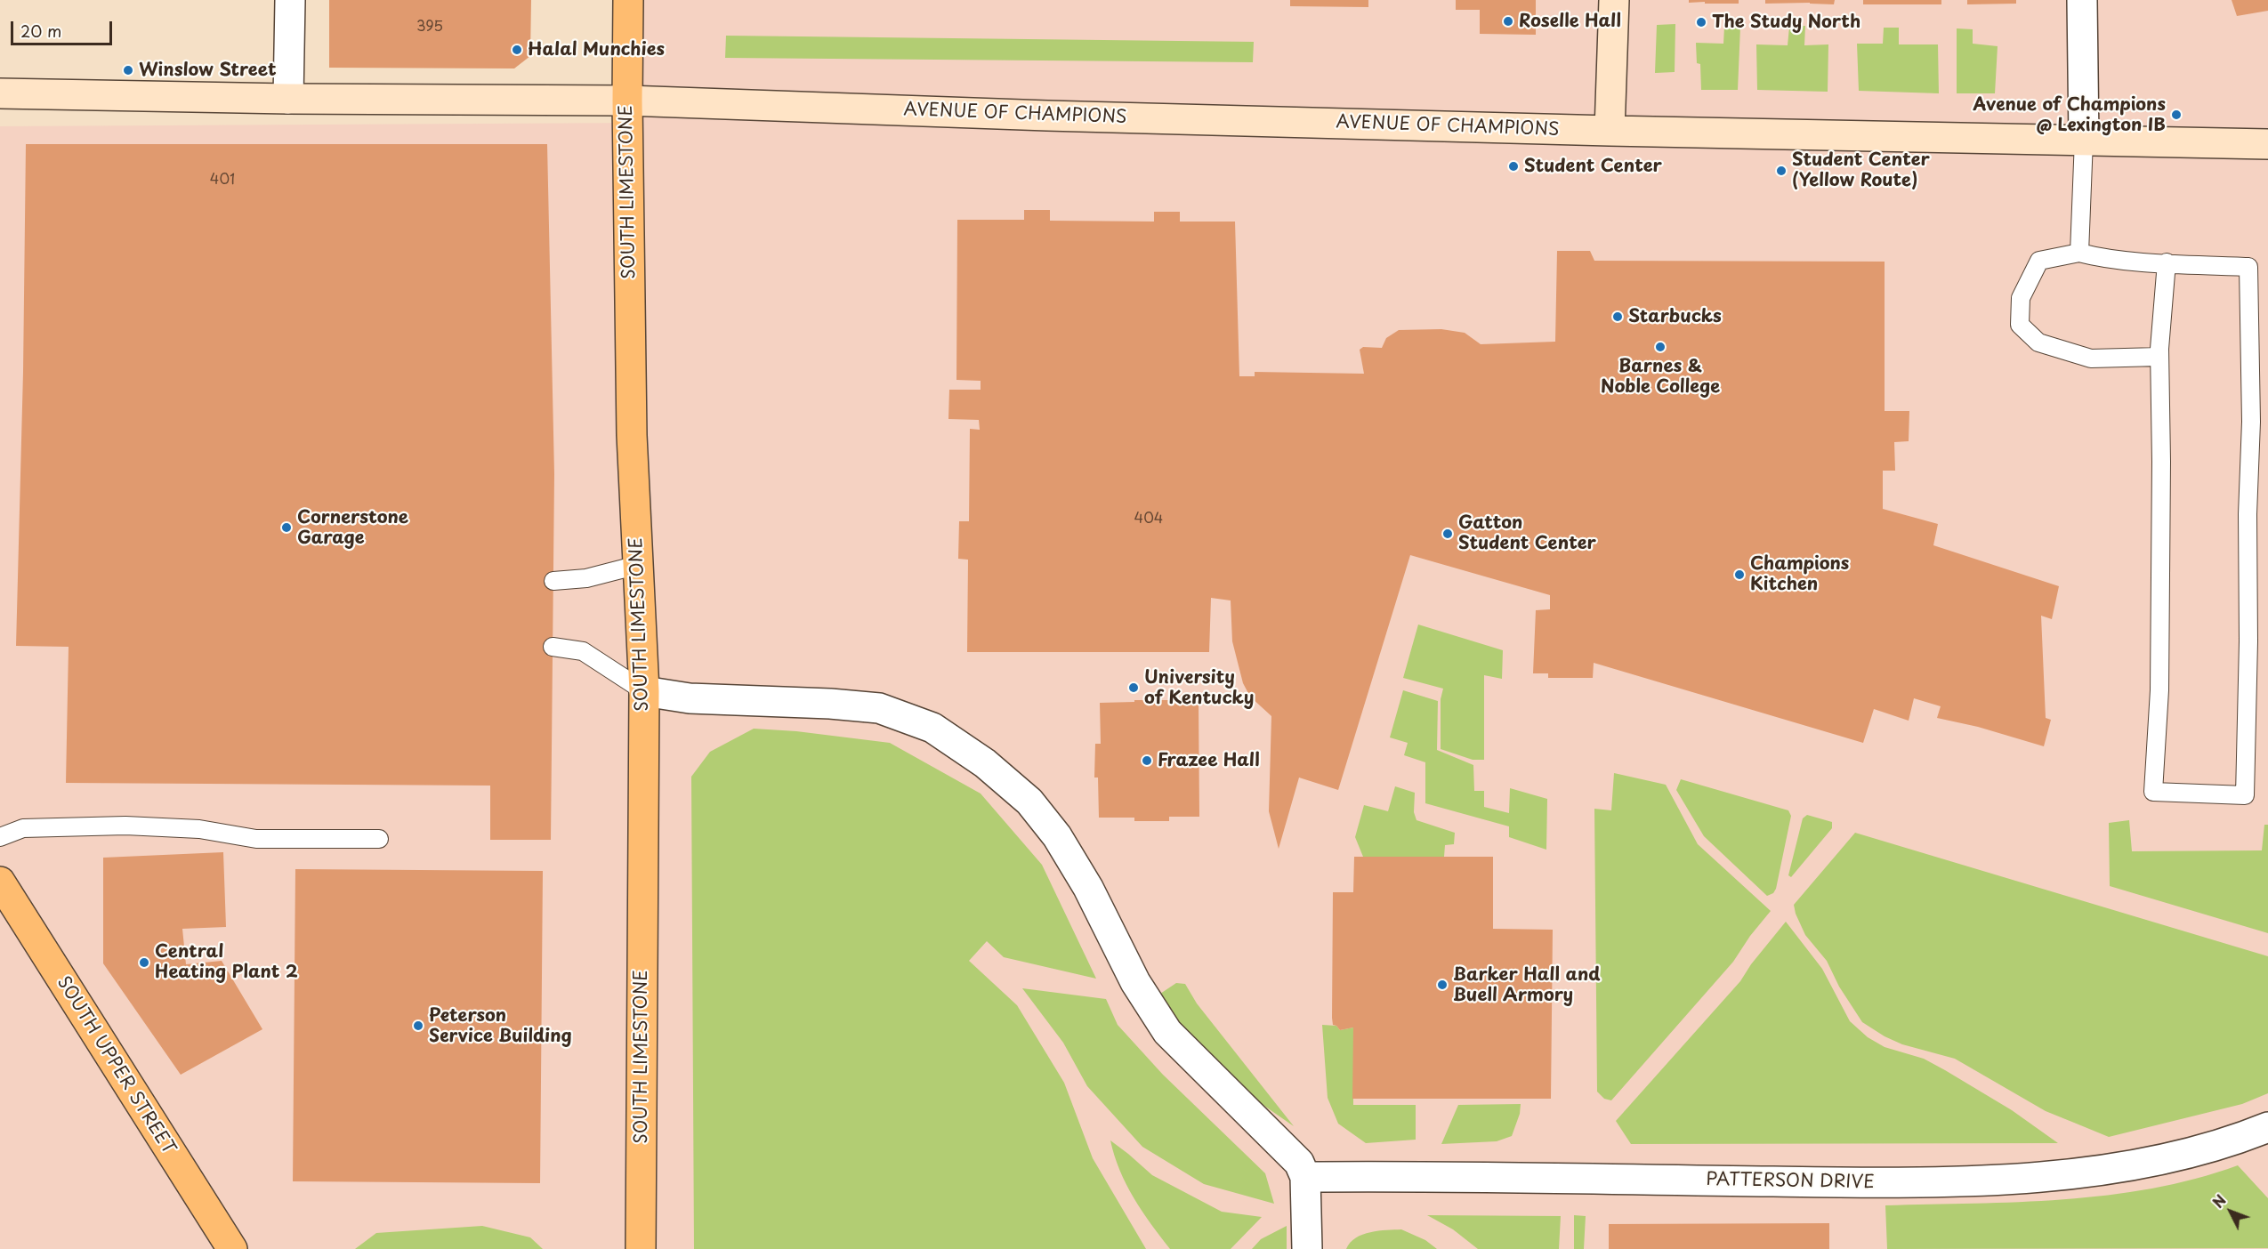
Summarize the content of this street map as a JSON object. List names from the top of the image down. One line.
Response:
{"streets":{"main road":["AVENUE OF CHAMPIONS","SOUTH LIMESTONE","SOUTH UPPER STREET"],"street":["PATTERSON DRIVE"]},"crossings":[["AVENUE OF CHAMPIONS","SOUTH LIMESTONE"]],"places":["Roselle Hall","The Study North","Halal Munchies","Winslow Street","Avenue of Champions @ Lexington IB","Student Center","Student Center (Yellow Route)","Starbucks","Barnes & Noble College","Cornerstone Garage","Gatton Student Center","Champions Kitchen","University of Kentucky","Frazee Hall","Central Heating Plant 2","Barker Hall and Buell Armory","Peterson Service Building"],"house_numbers":["395","401","404"],"scale_bar":"20 m","north":"top left"}
